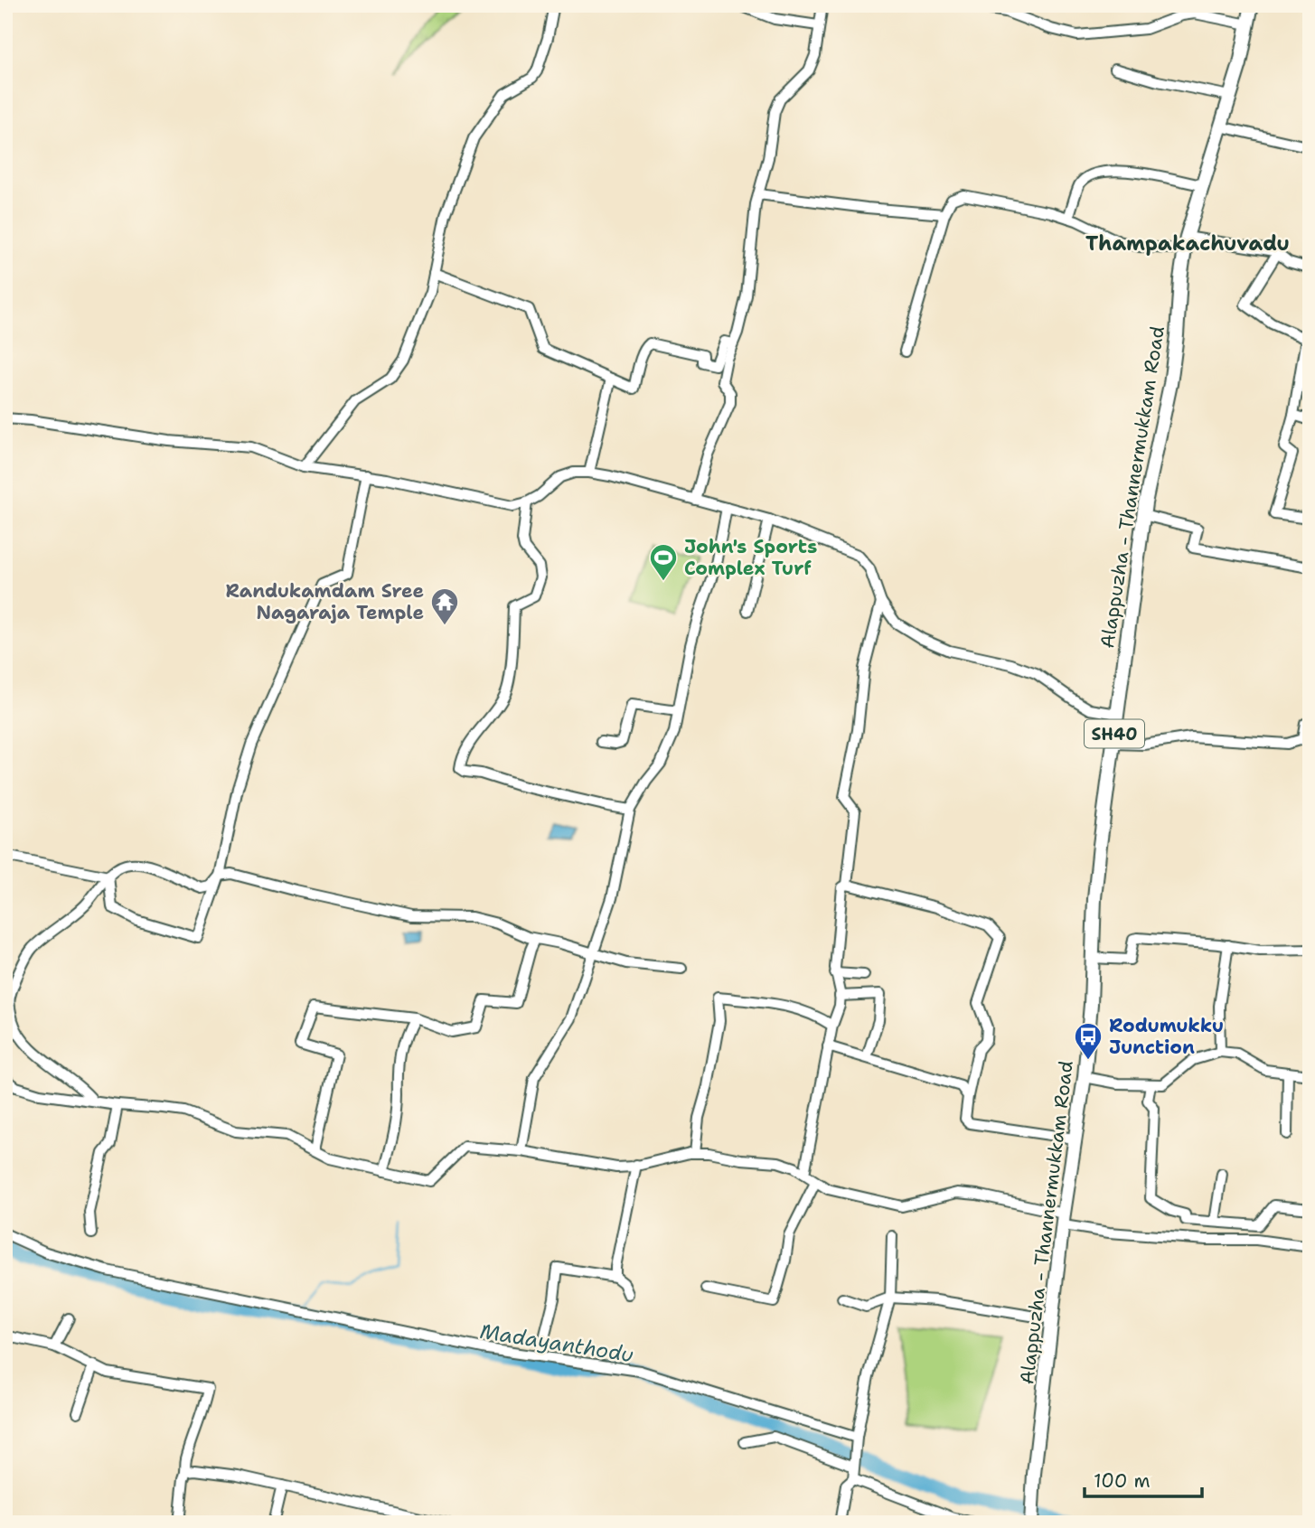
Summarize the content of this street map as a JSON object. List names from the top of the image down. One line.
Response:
{"streets":{"main road":["Alappuzha - Thannermukkam Road","SH40"]},"districts":["Thampakachuvadu"],"water":["Madayanthodu"],"places":{"sports":["John's Sports Complex Turf"],"temple":["Randukamdam Sree Nagaraja Temple"],"bus stop":["Rodumukku Junction"]},"scale_bar":"100 m"}
